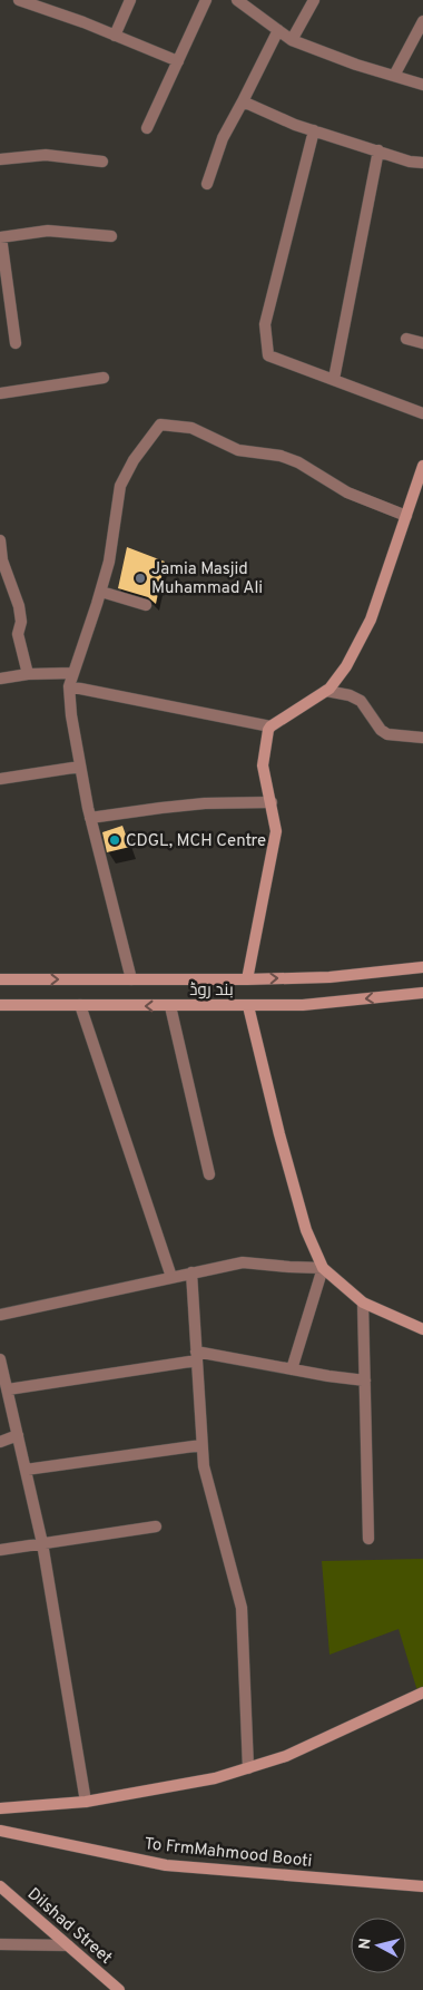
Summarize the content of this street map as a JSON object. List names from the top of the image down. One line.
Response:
{"streets":{"street":["بند روڈ","To FrmMahmood Booti","Dilshad Street"]},"places":["Jamia Masjid Muhammad Ali","CDGL, MCH Centre"],"north":"left"}
